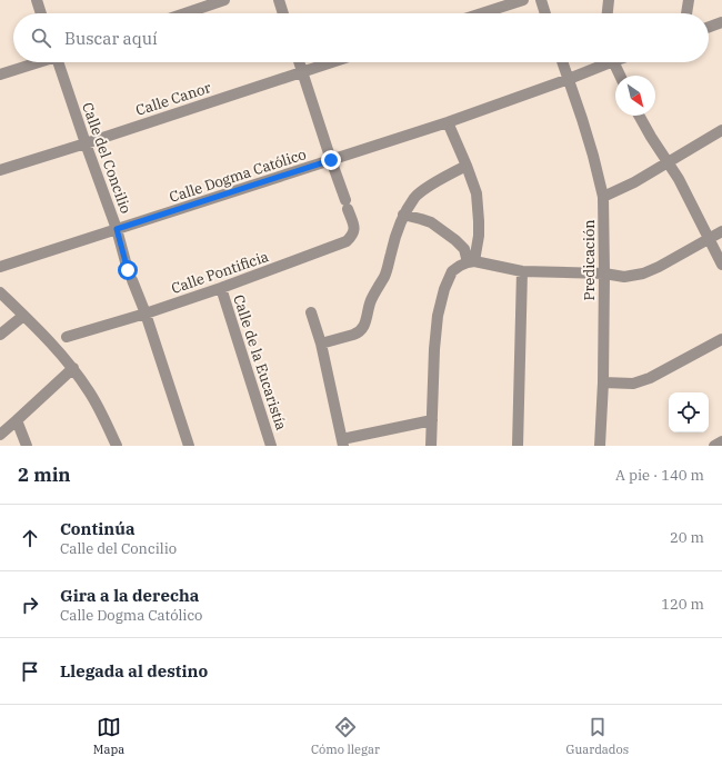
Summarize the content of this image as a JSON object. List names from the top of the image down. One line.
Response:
{"streets":{"street":["Calle Canor","Calle del Concilio","Calle Dogma Católico","Predicación","Calle Pontificia","Calle de la Eucaristía"]},"crossings":[["Calle Canor","Calle del Concilio"],["Calle Canor","Calle Pontificia"],["Calle del Concilio","Calle Dogma Católico"],["Calle del Concilio","Calle Pontificia"],["Calle Dogma Católico","Predicación"],["Calle Dogma Católico","Calle Pontificia"],["Calle Pontificia","Calle de la Eucaristía"]],"north":"bottom right","page":{"search":"Buscar aquí","heading":["2 min","A pie · 140 m"],"list":[["Continúa","Calle del Concilio","20 m"],["Gira a la derecha","Calle Dogma Católico","120 m"],"Llegada al destino"],"nav":["Mapa","Cómo llegar","Guardados"]}}
